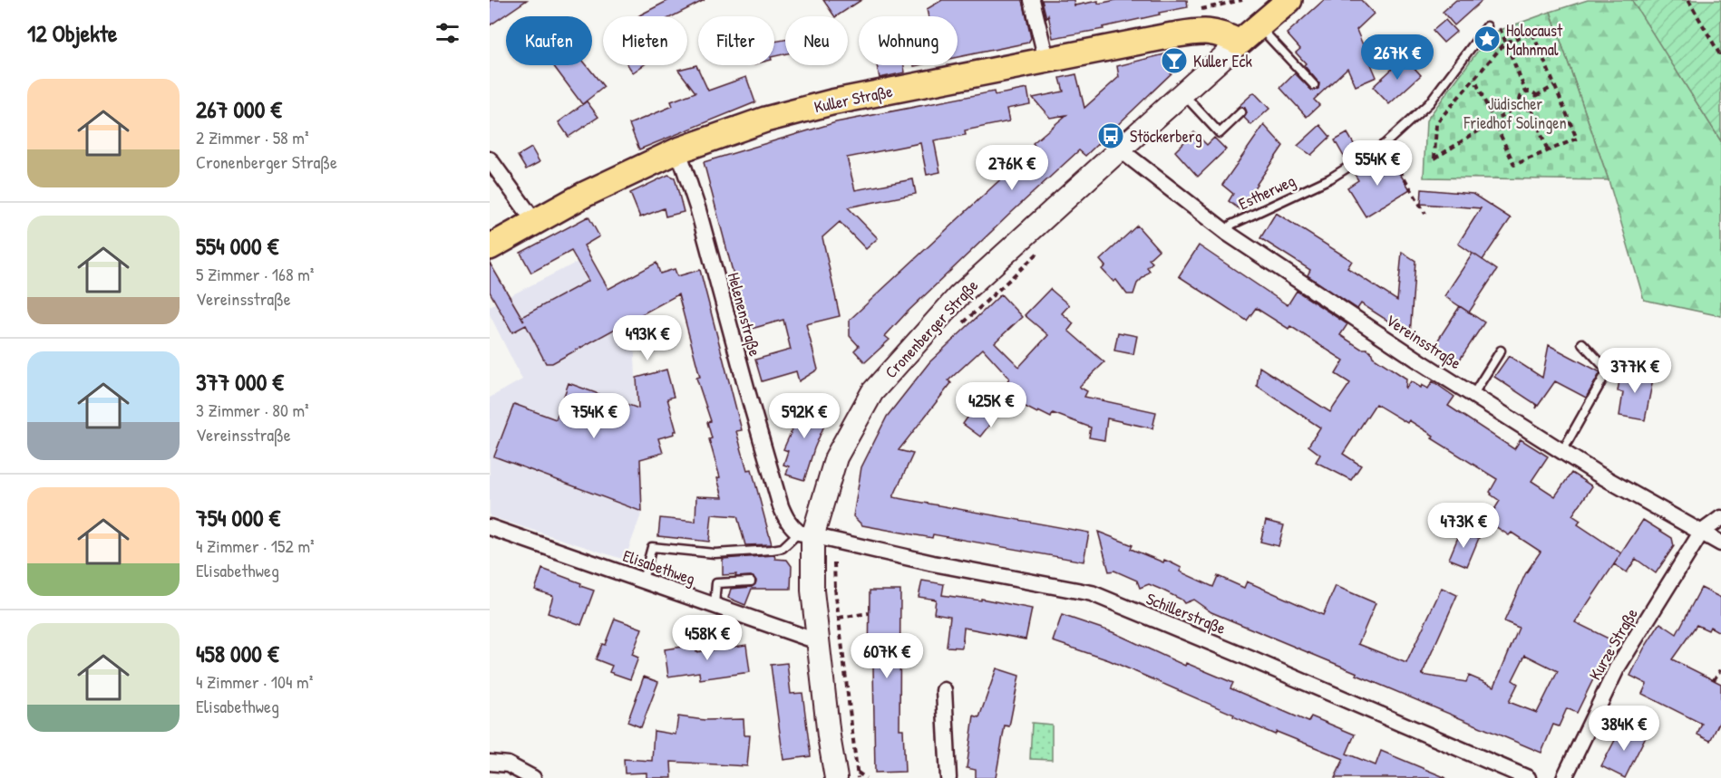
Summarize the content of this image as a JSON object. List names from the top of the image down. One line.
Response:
{"streets":{"main road":["Kuller Straße","Cronenberger Straße"],"street":["Helenenstraße","Vereinsstraße","Elisabethweg","Schillerstraße","Kurze Straße"],"lane":["Estherweg"]},"crossings":[["Kuller Straße","Helenenstraße"],["Kuller Straße","Cronenberger Straße"],["Estherweg","Vereinsstraße"],["Helenenstraße","Cronenberger Straße"],["Helenenstraße","Schillerstraße"],["Cronenberger Straße","Vereinsstraße"],["Cronenberger Straße","Elisabethweg"],["Cronenberger Straße","Schillerstraße"],["Vereinsstraße","Kurze Straße"]],"parks":["Jüdischer Friedhof Solingen"],"places":{"place":["Holocaust Mahnmal"],"bar":["Kuller Eck"],"bus stop":["Stöckerberg"]},"page":{"heading":"12 Objekte","chip":["Kaufen","Mieten","Filter","Neu","Wohnung"],"price":["267K €","554K €","276K €","493K €","377K €","425K €","754K €","592K €","473K €","458K €","607K €","384K €"],"list":[{"name":"267 000 €","note":"2 Zimmer · 58 m² · Cronenberger Straße"},{"name":"554 000 €","note":"5 Zimmer · 168 m² · Vereinsstraße"},{"name":"377 000 €","note":"3 Zimmer · 80 m² · Vereinsstraße"},{"name":"754 000 €","note":"4 Zimmer · 152 m² · Elisabethweg"},{"name":"458 000 €","note":"4 Zimmer · 104 m² · Elisabethweg"}]}}
